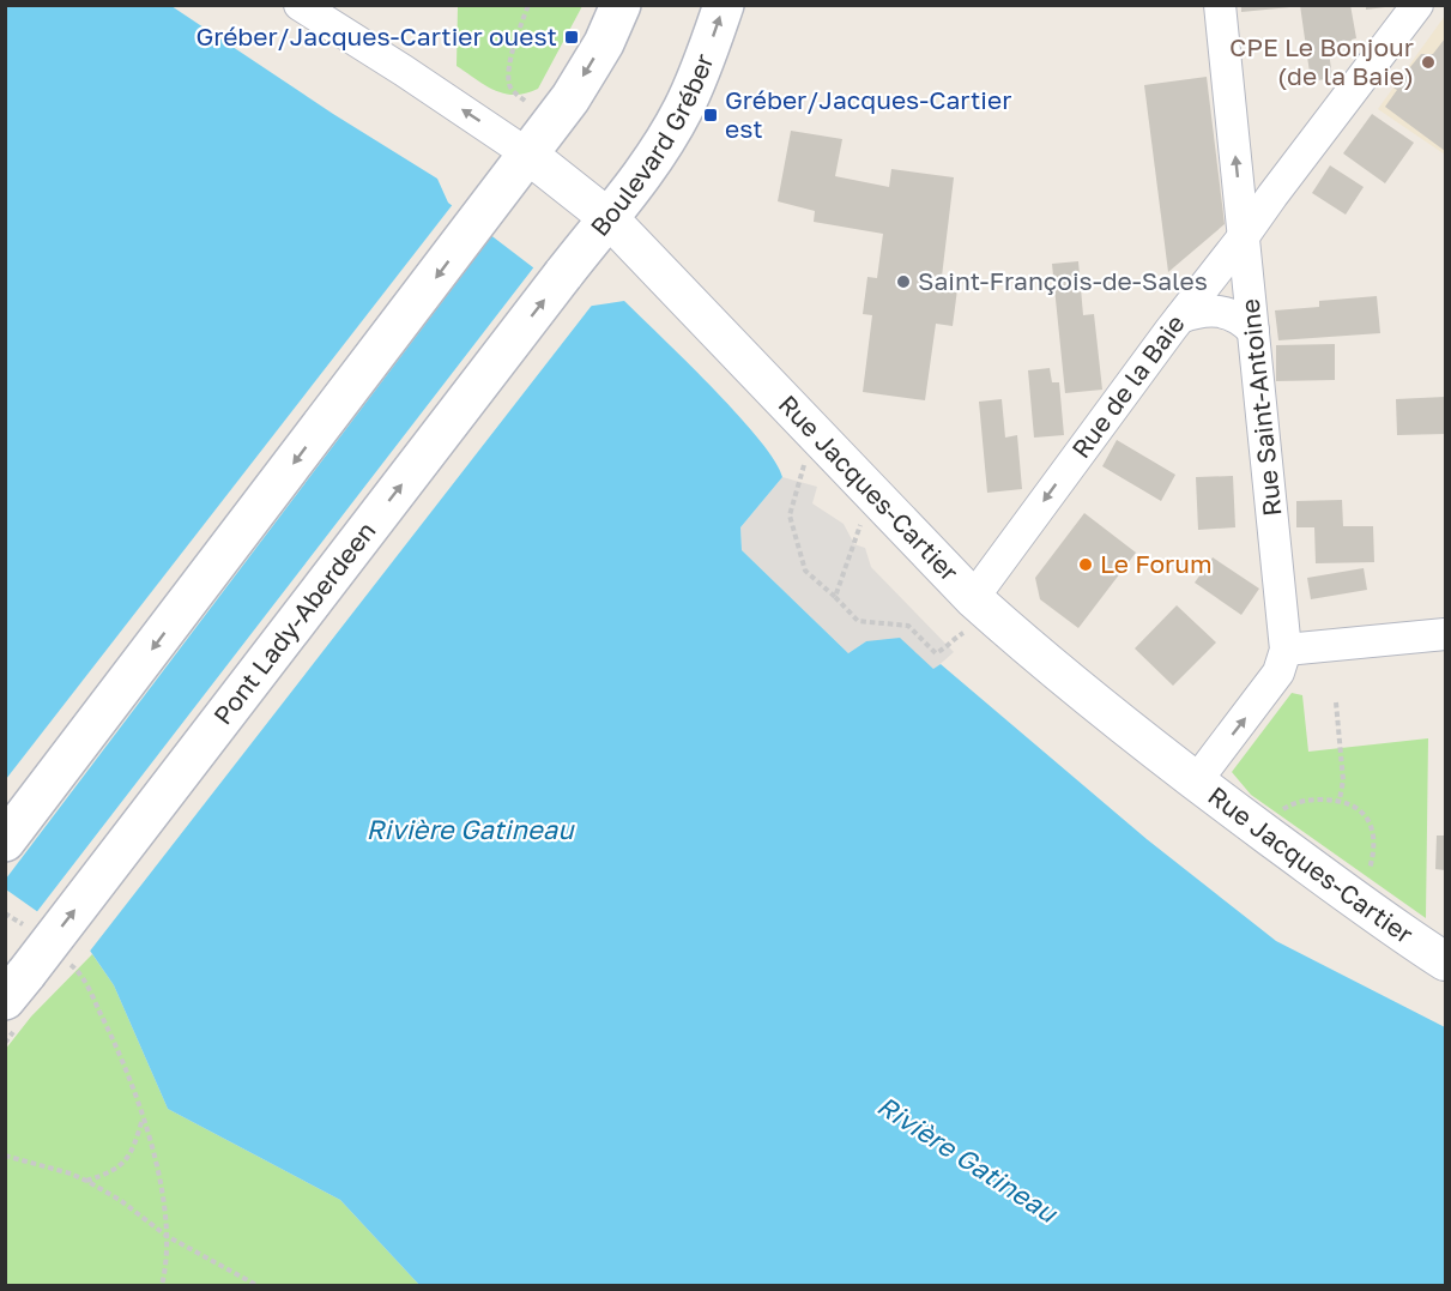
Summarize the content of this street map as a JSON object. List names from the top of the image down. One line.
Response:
{"streets":{"main road":["Boulevard Gréber","Pont Lady-Aberdeen"],"street":["Rue de la Baie","Rue Saint-Antoine","Rue Jacques-Cartier"]},"crossings":[["Boulevard Gréber","Rue Jacques-Cartier"],["Boulevard Gréber","Pont Lady-Aberdeen"],["Rue de la Baie","Rue Saint-Antoine"],["Rue de la Baie","Rue Jacques-Cartier"],["Rue Saint-Antoine","Rue Jacques-Cartier"]],"one_way":["Rue de la Baie","Rue Saint-Antoine"],"water":["Rivière Gatineau"],"places":{"transit":["Gréber/Jacques-Cartier ouest","Gréber/Jacques-Cartier est"],"other":["CPE Le Bonjour (de la Baie)","Saint-François-de-Sales","Le Forum"]}}
